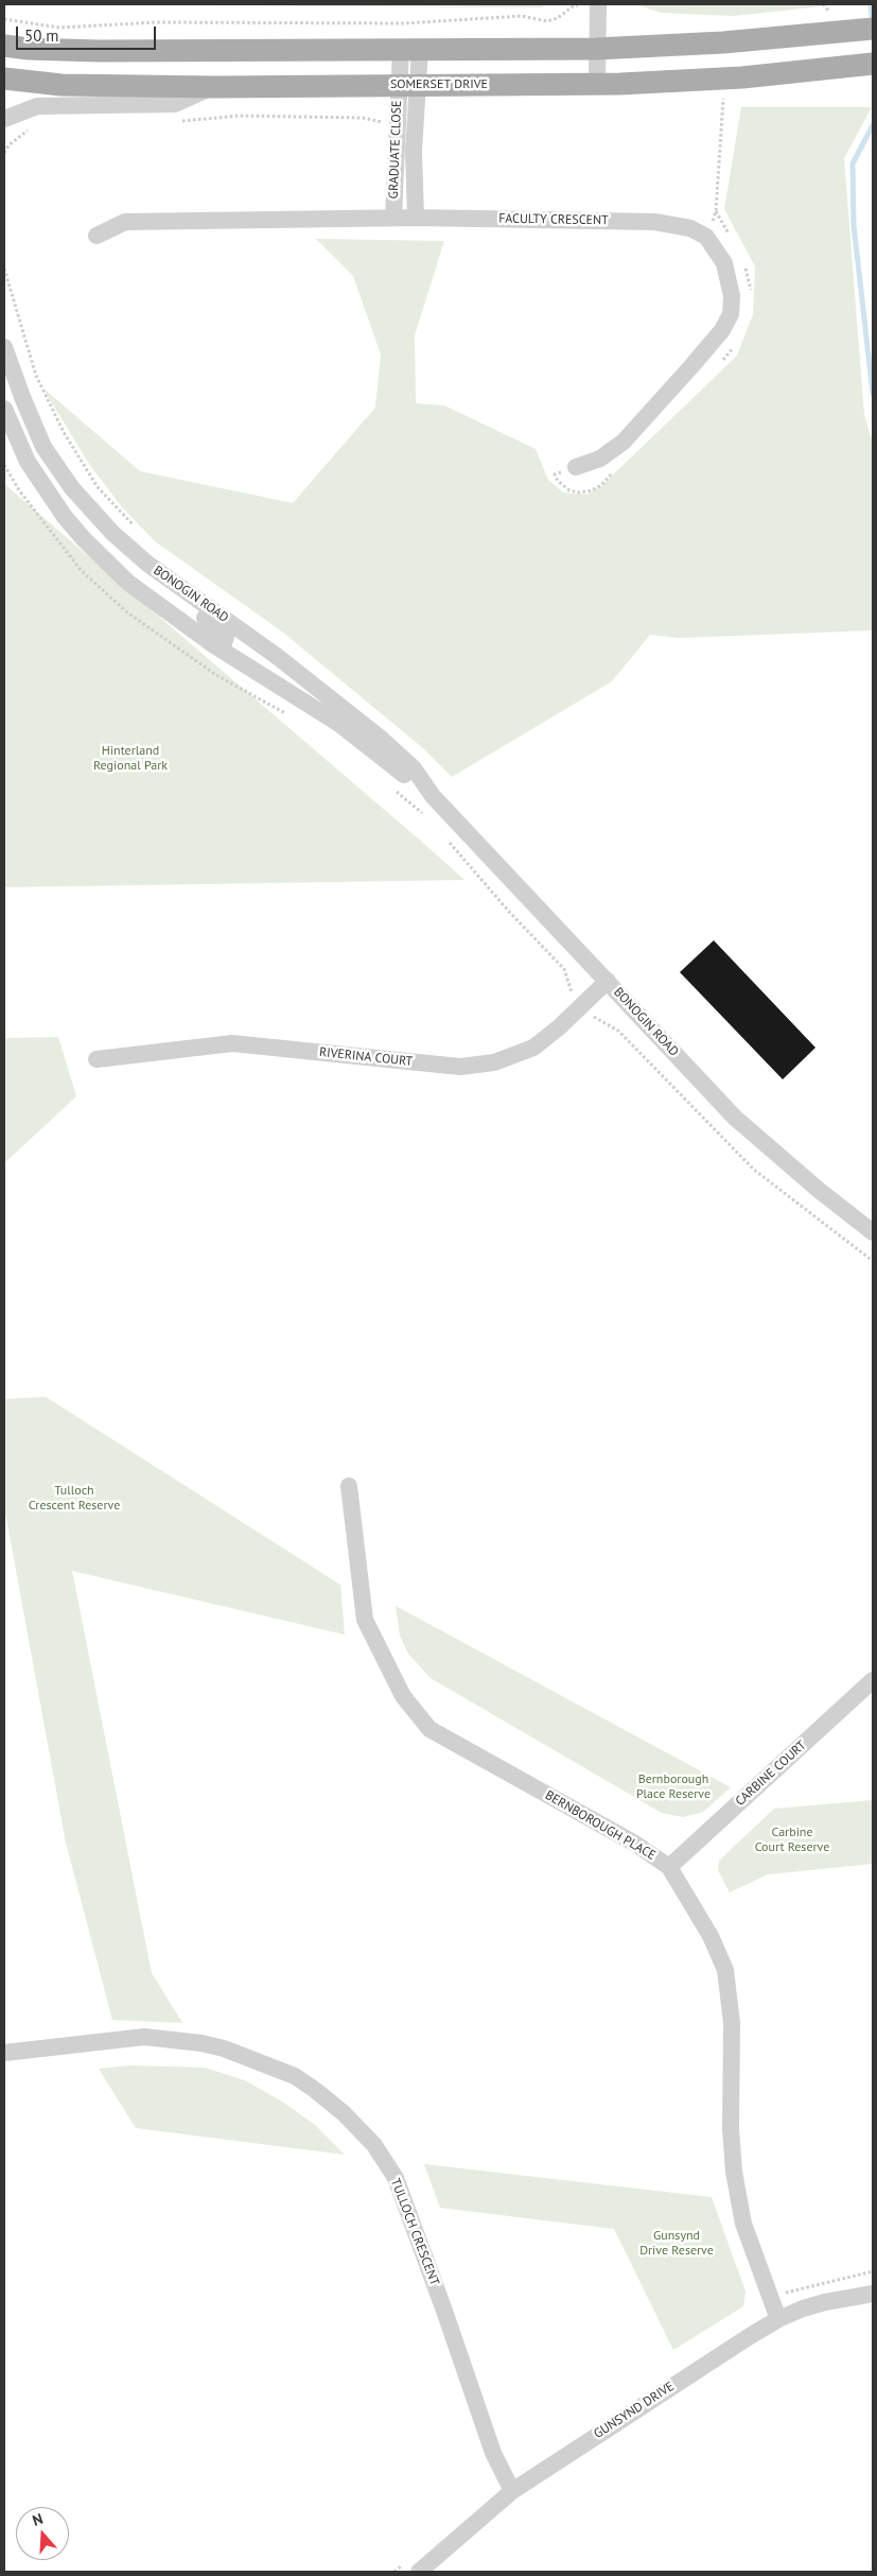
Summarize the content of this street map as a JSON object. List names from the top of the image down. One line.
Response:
{"streets":{"main road":["SOMERSET DRIVE"],"street":["GRADUATE CLOSE","FACULTY CRESCENT","BONOGIN ROAD","RIVERINA COURT","CARBINE COURT","BERNBOROUGH PLACE","TULLOCH CRESCENT","GUNSYND DRIVE"]},"crossings":[["SOMERSET DRIVE","GRADUATE CLOSE"],["GRADUATE CLOSE","FACULTY CRESCENT"],["BONOGIN ROAD","RIVERINA COURT"],["CARBINE COURT","BERNBOROUGH PLACE"],["BERNBOROUGH PLACE","GUNSYND DRIVE"],["TULLOCH CRESCENT","GUNSYND DRIVE"]],"parks":["Hinterland Regional Park","Tulloch Crescent Reserve","Bernborough Place Reserve","Carbine Court Reserve","Gunsynd Drive Reserve"],"scale_bar":"50 m","north":"top"}
